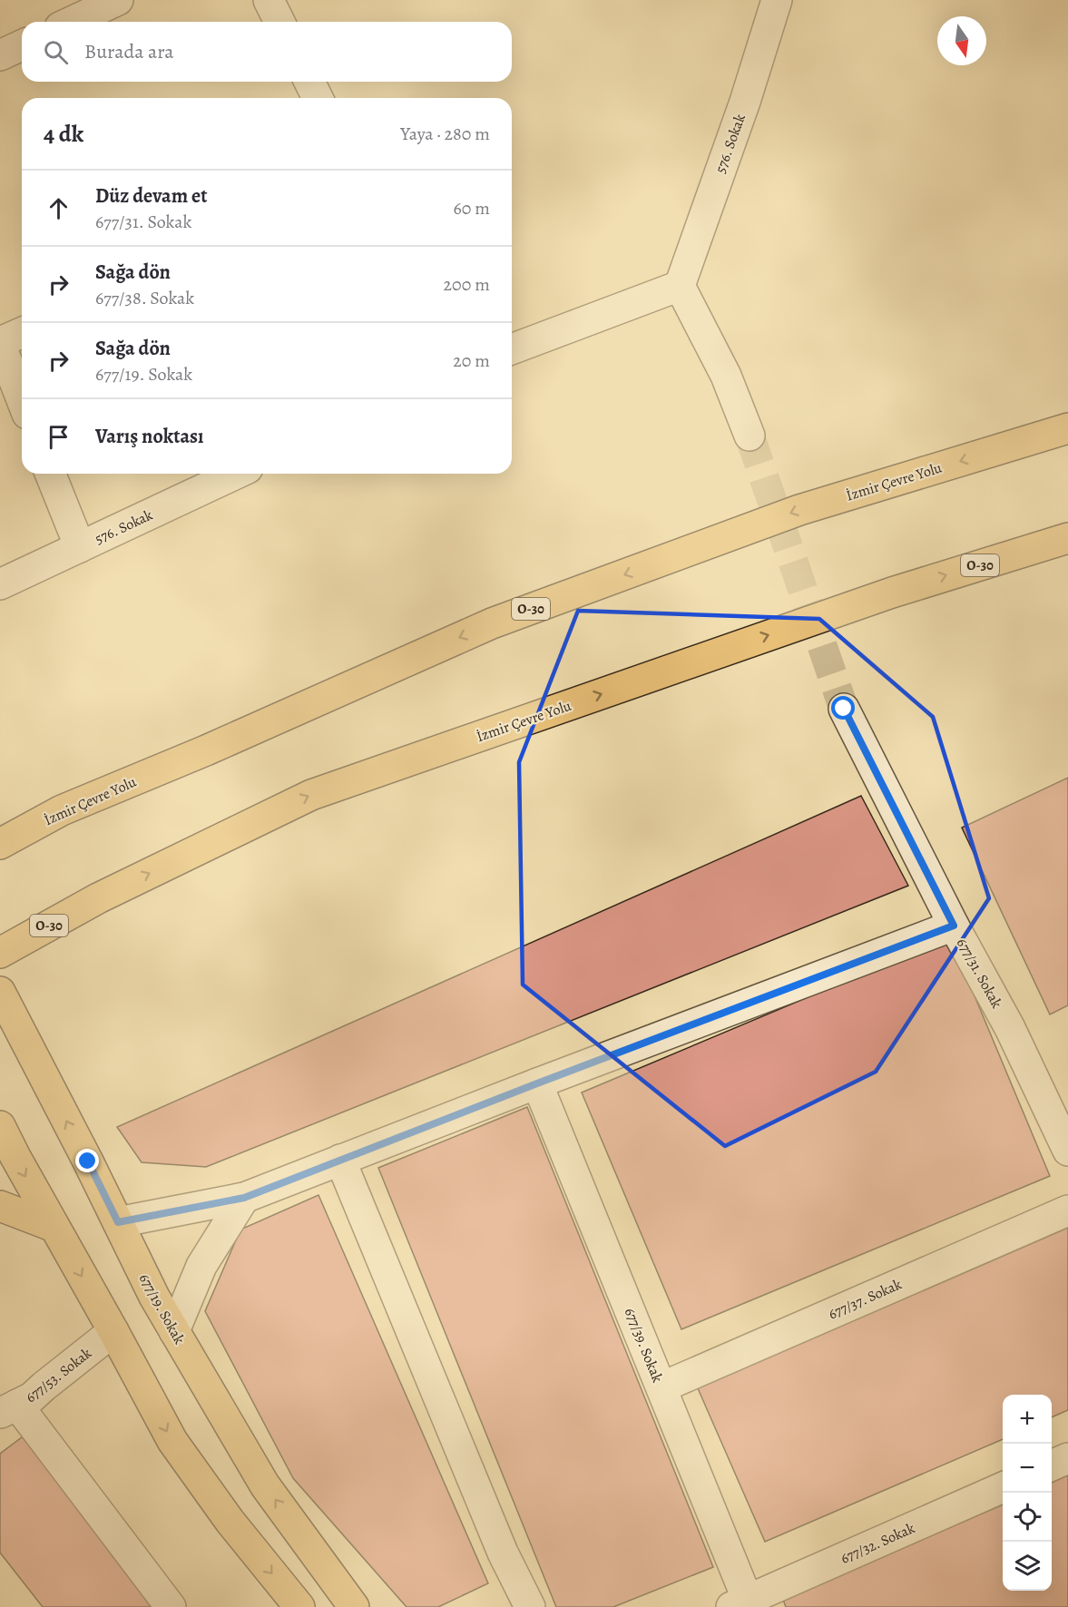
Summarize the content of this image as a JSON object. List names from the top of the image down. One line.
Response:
{"streets":{"main road":["İzmir Çevre Yolu","O-30","677/19. Sokak"],"street":["576. Sokak","677/31. Sokak","677/37. Sokak","677/39. Sokak","677/53. Sokak","677/32. Sokak"]},"crossings":[["677/37. Sokak","677/39. Sokak"],["677/39. Sokak","677/32. Sokak"]],"north":"bottom","page":{"search":"Burada ara","heading":["4 dk","Yaya · 280 m"],"list":[["Düz devam et","677/31. Sokak","60 m"],["Sağa dön","677/38. Sokak","200 m"],["Sağa dön","677/19. Sokak","20 m"],"Varış noktası"],"map_buttons":["+","−"]}}
